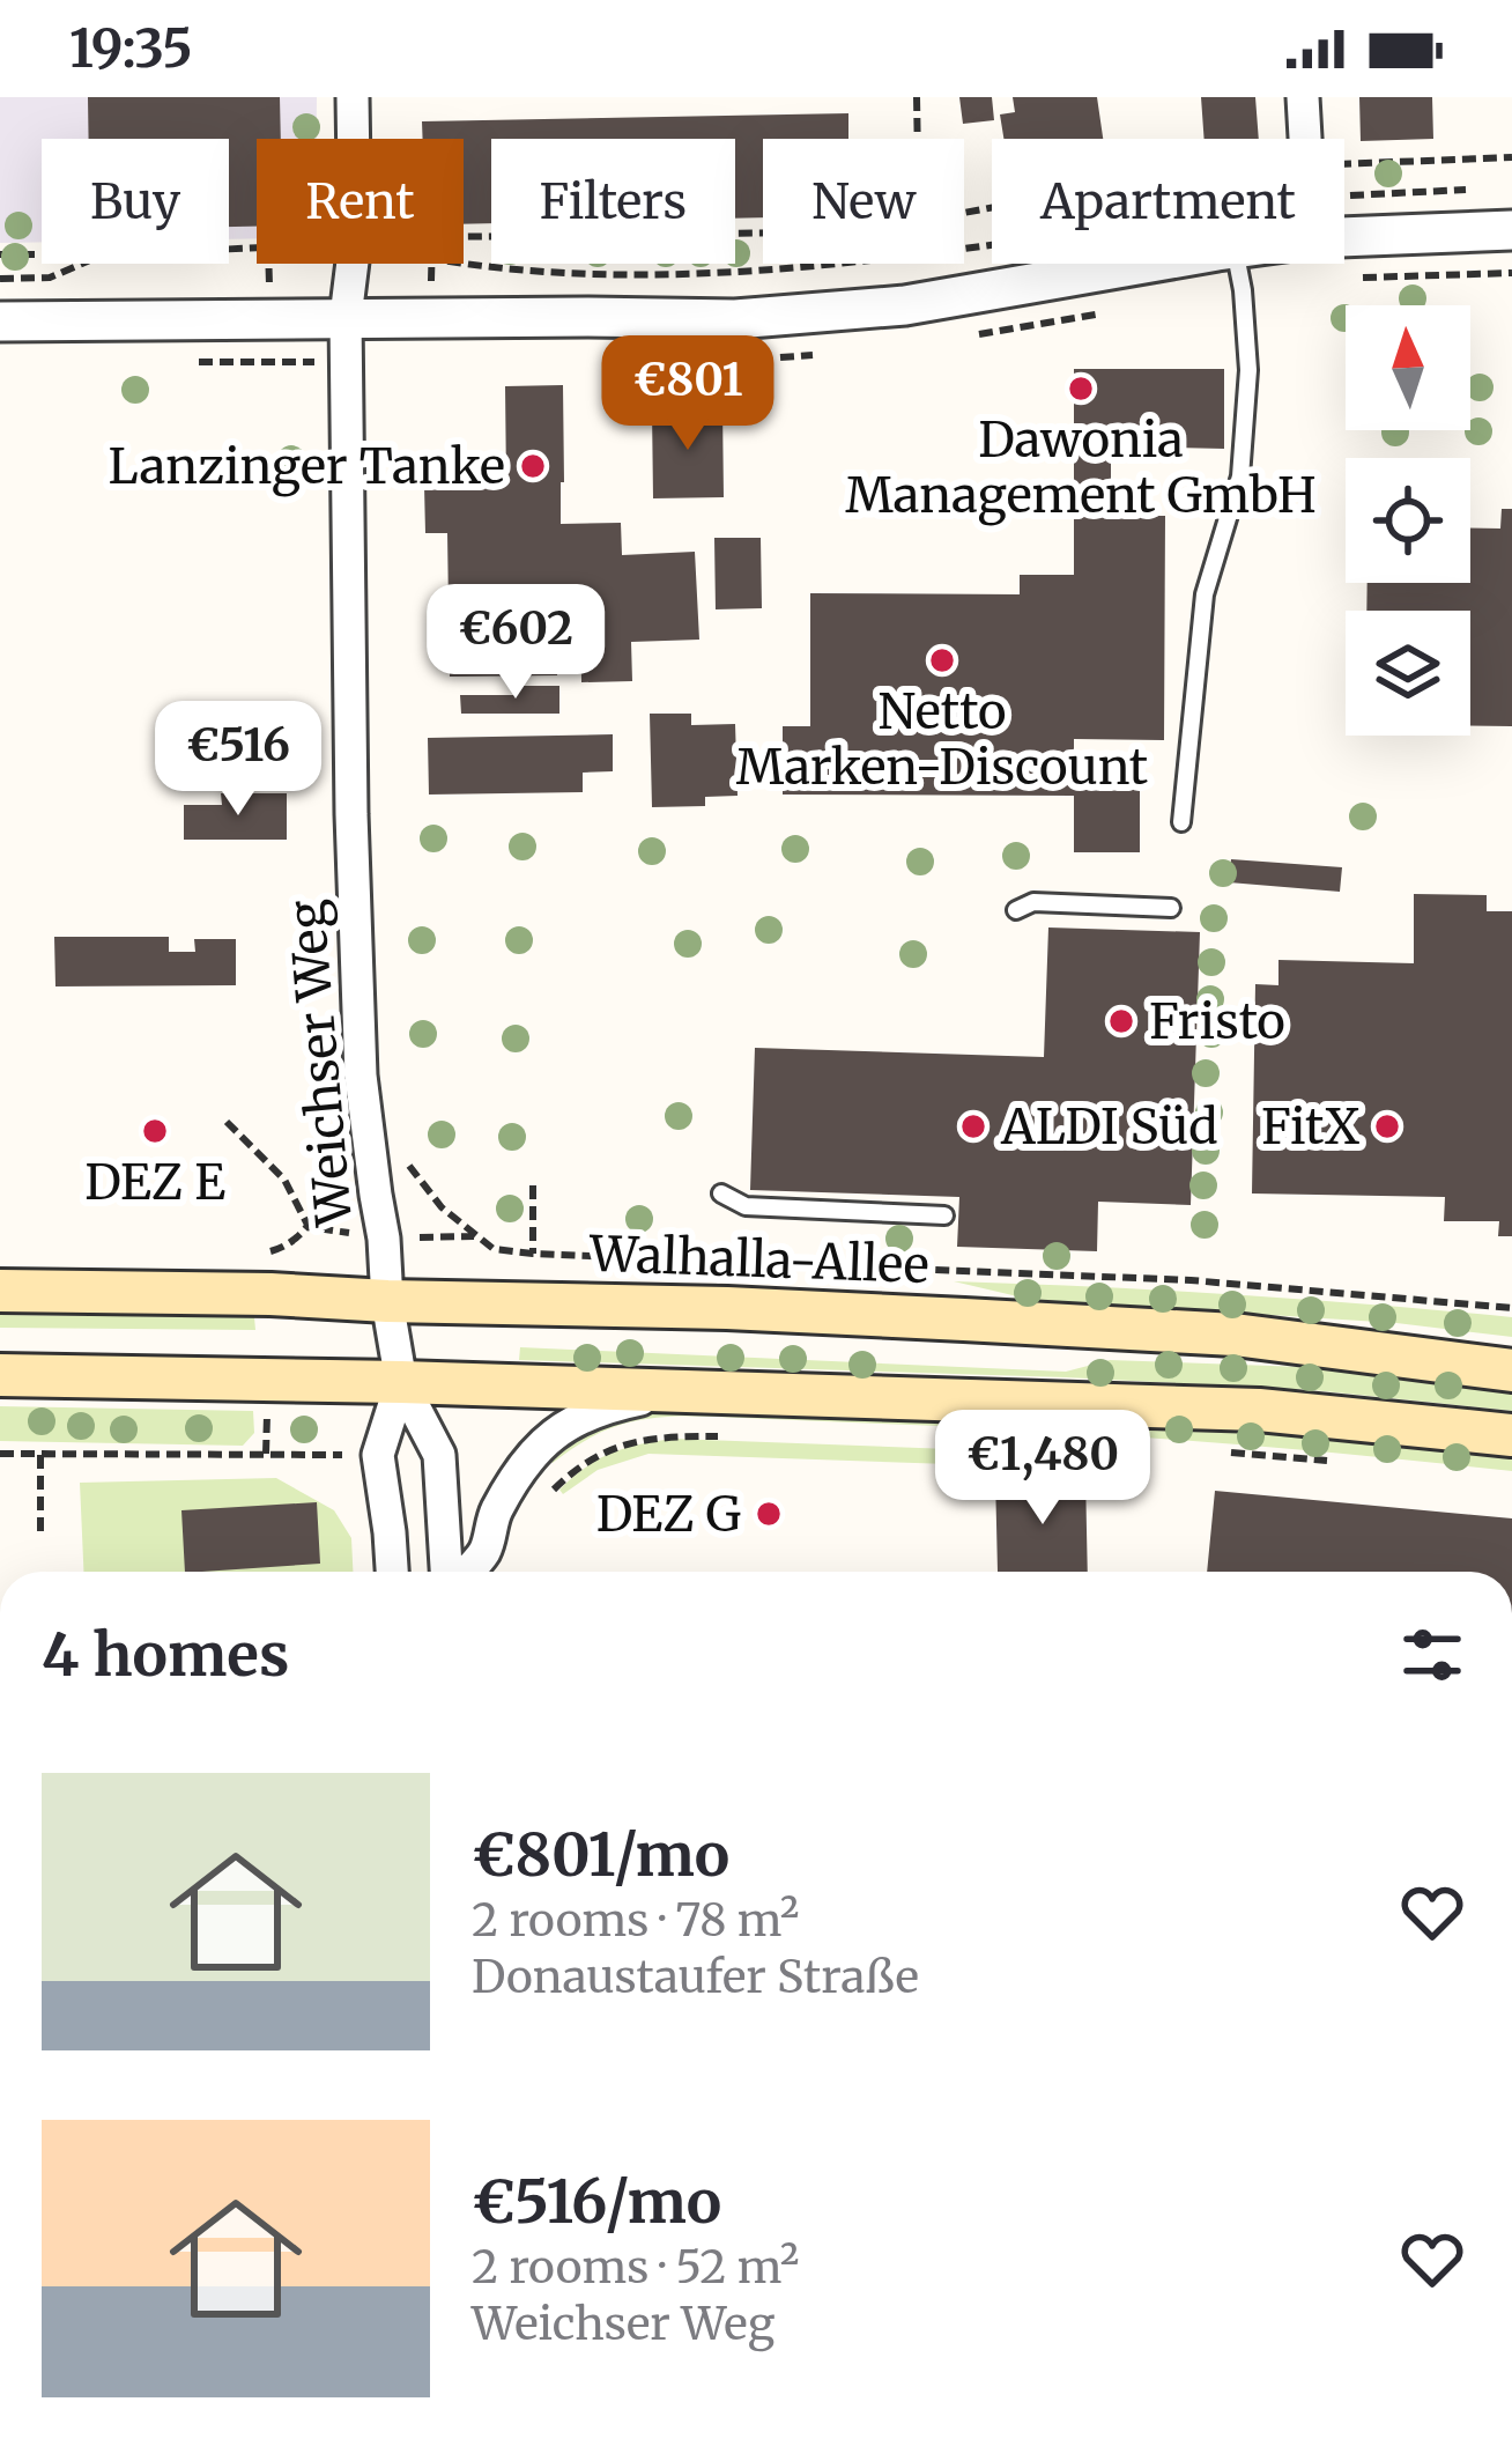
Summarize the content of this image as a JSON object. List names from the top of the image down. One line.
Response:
{"streets":{"main road":["Walhalla-Allee"],"street":["Weichser Weg"]},"crossings":[["Weichser Weg","Walhalla-Allee"]],"places":["Dawonia Management GmbH","Lanzinger Tanke","Netto Marken-Discount","Fristo","ALDI Süd","FitX","DEZ E","DEZ G"],"north":"top","page":{"status":"19:35","chip":["Buy","Rent","Filters","New","Apartment"],"price":["€801","€602","€516","€1,480"],"heading":"4 homes","list":[{"name":"€801/mo","note":"2 rooms · 78 m² · Donaustaufer Straße"},{"name":"€516/mo","note":"2 rooms · 52 m² · Weichser Weg"}]}}
